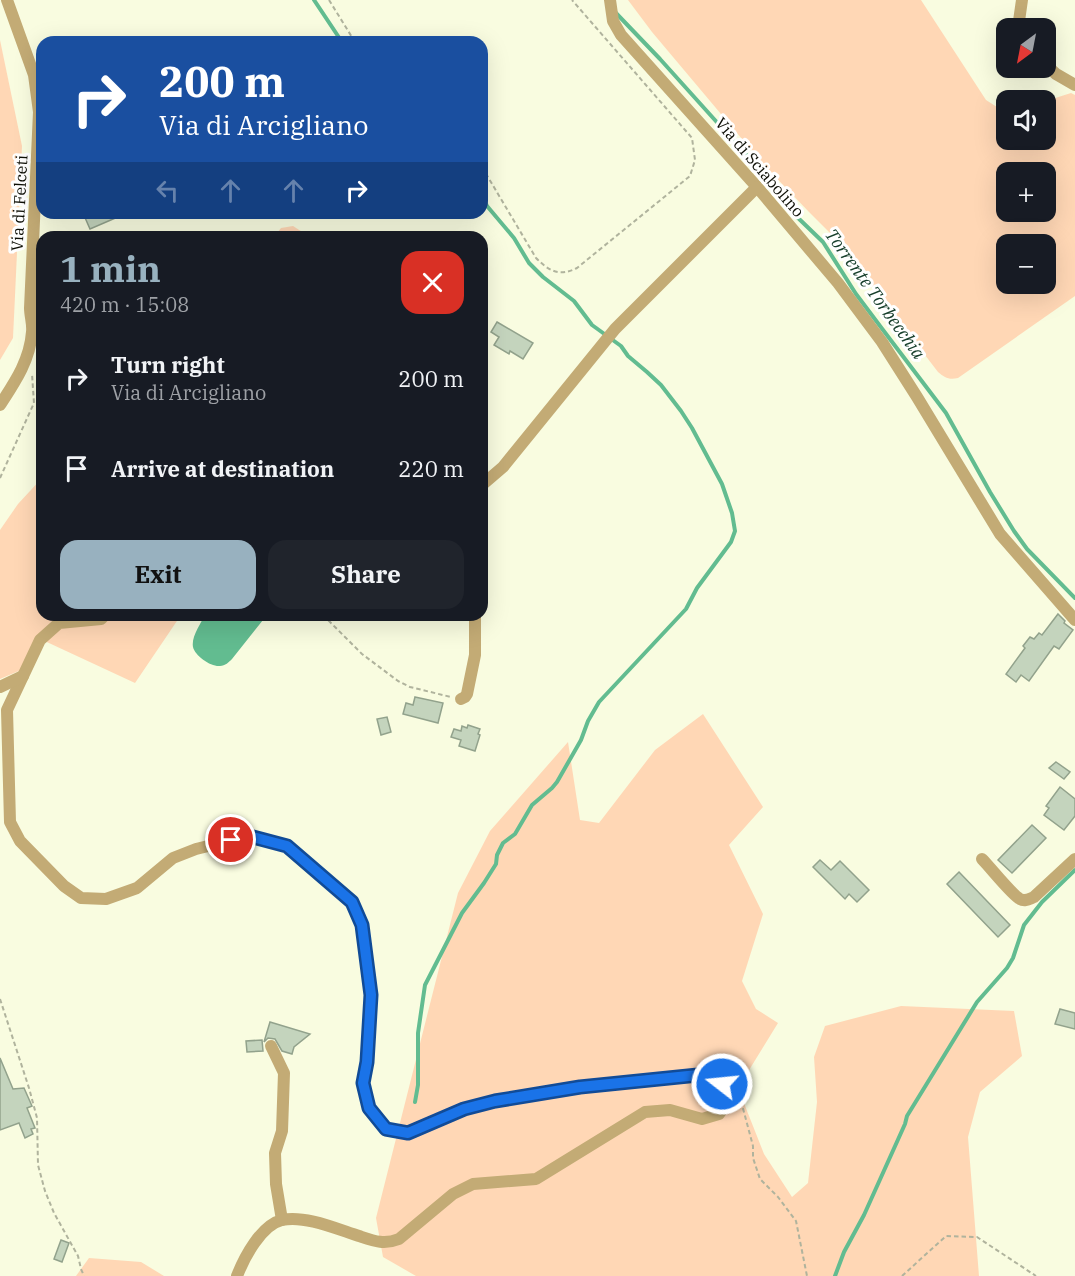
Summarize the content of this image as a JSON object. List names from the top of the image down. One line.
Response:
{"streets":{"street":["Via di Sciabolino","Via di Felceti"]},"water":["Torrente Torbecchia"],"north":"bottom left","page":{"map_buttons":["+","−"],"turn":["200 m","Via di Arcigliano"],"heading":["1 min","420 m · 15:08"],"list":[{"name":"Turn right","note":"Via di Arcigliano","value":"200 m"},{"name":"Arrive at destination","value":"220 m"}],"buttons":["Exit","Share"]}}
